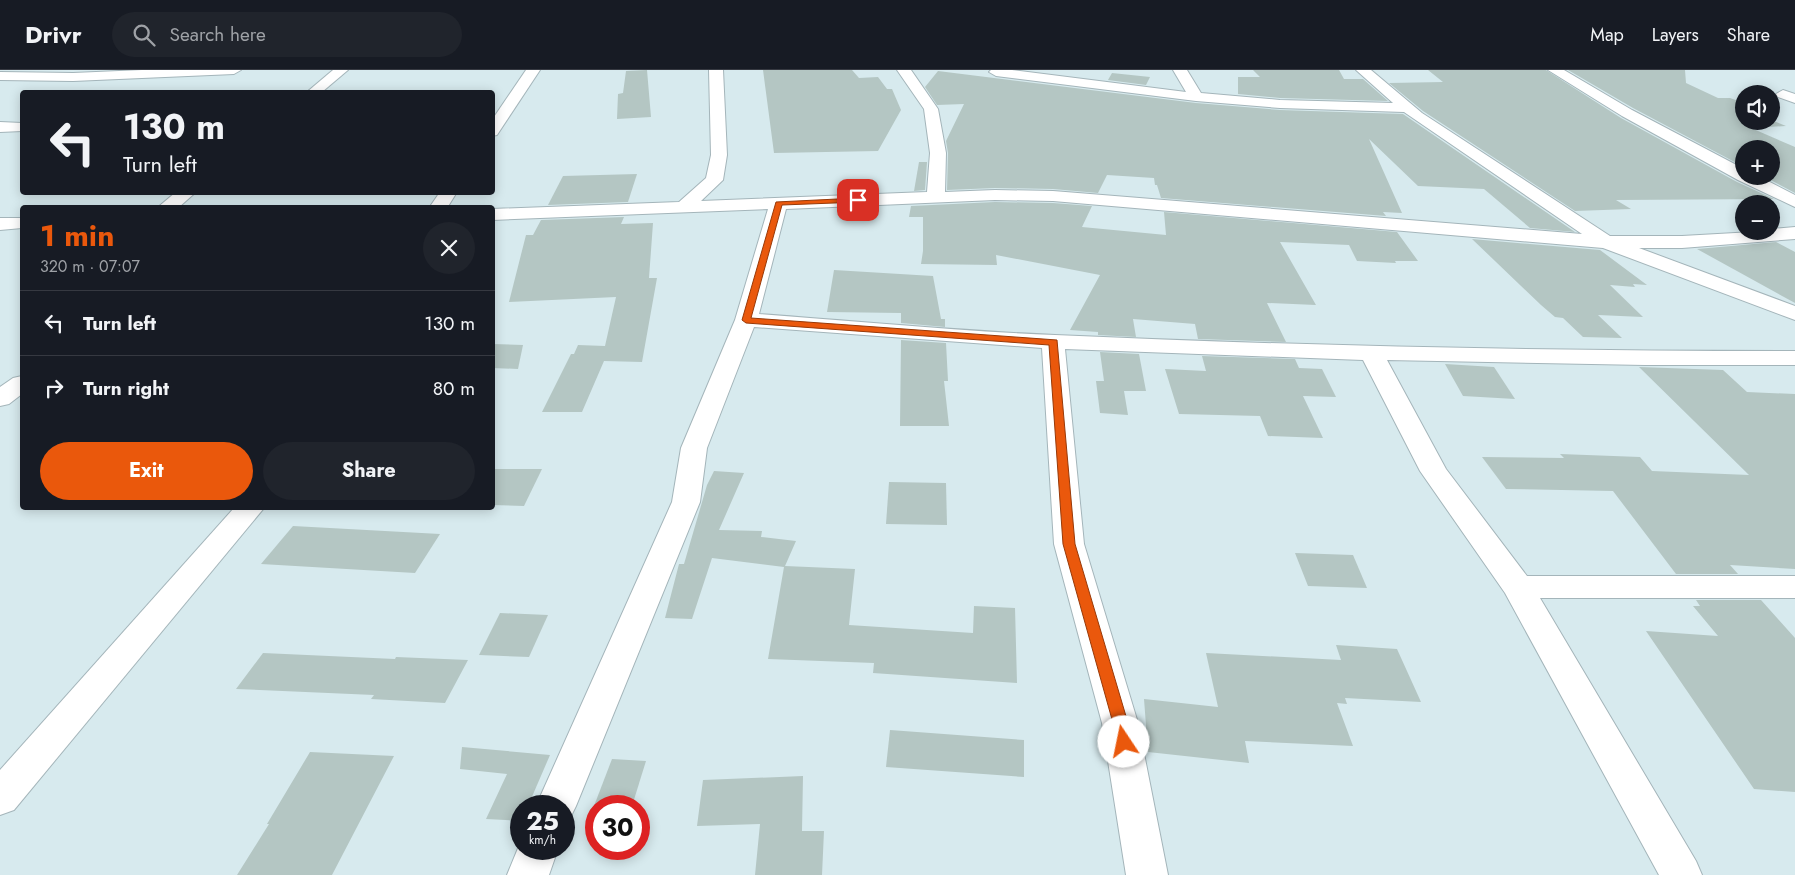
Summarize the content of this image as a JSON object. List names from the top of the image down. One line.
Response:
{"page":{"header":"Drivr","search":"Search here","nav":["Map","Layers","Share"],"map_buttons":["+","−"],"turn":["130 m","Turn left"],"heading":["1 min","320 m · 07:07"],"list":[{"name":"Turn left","value":"130 m"},{"name":"Turn right","value":"80 m"}],"buttons":["Exit","Share"],"speed":"25 km/h","limit":"30"}}
